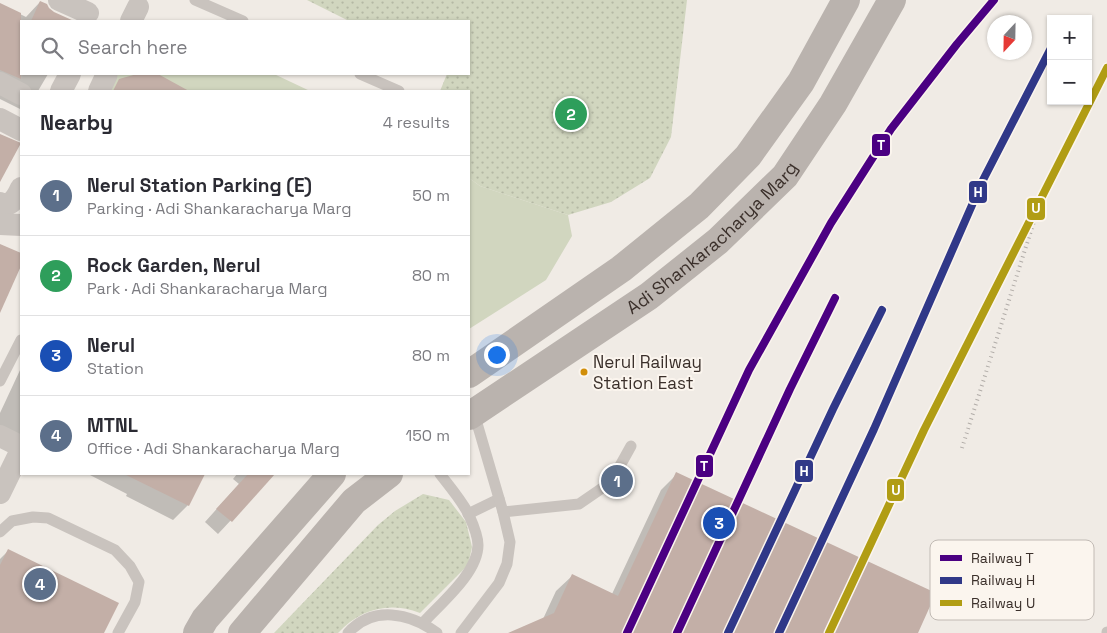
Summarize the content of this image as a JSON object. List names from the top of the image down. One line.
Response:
{"streets":{"main road":["Adi Shankaracharya Marg"]},"places":["Nerul Railway Station East"],"lines":["rail line T","rail line H","rail line U"],"legend":["Railway T","Railway H","Railway U"],"north":"bottom","page":{"map_buttons":["+","−"],"search":"Search here","heading":["Nearby","4 results"],"pins":["2","1","3","4"],"list":[{"mark":"1","name":"Nerul Station Parking (E)","note":"Parking · Adi Shankaracharya Marg","value":"50 m"},{"mark":"2","name":"Rock Garden, Nerul","note":"Park · Adi Shankaracharya Marg","value":"80 m"},{"mark":"3","name":"Nerul","note":"Station","value":"80 m"},{"mark":"4","name":"MTNL","note":"Office · Adi Shankaracharya Marg","value":"150 m"}]}}
